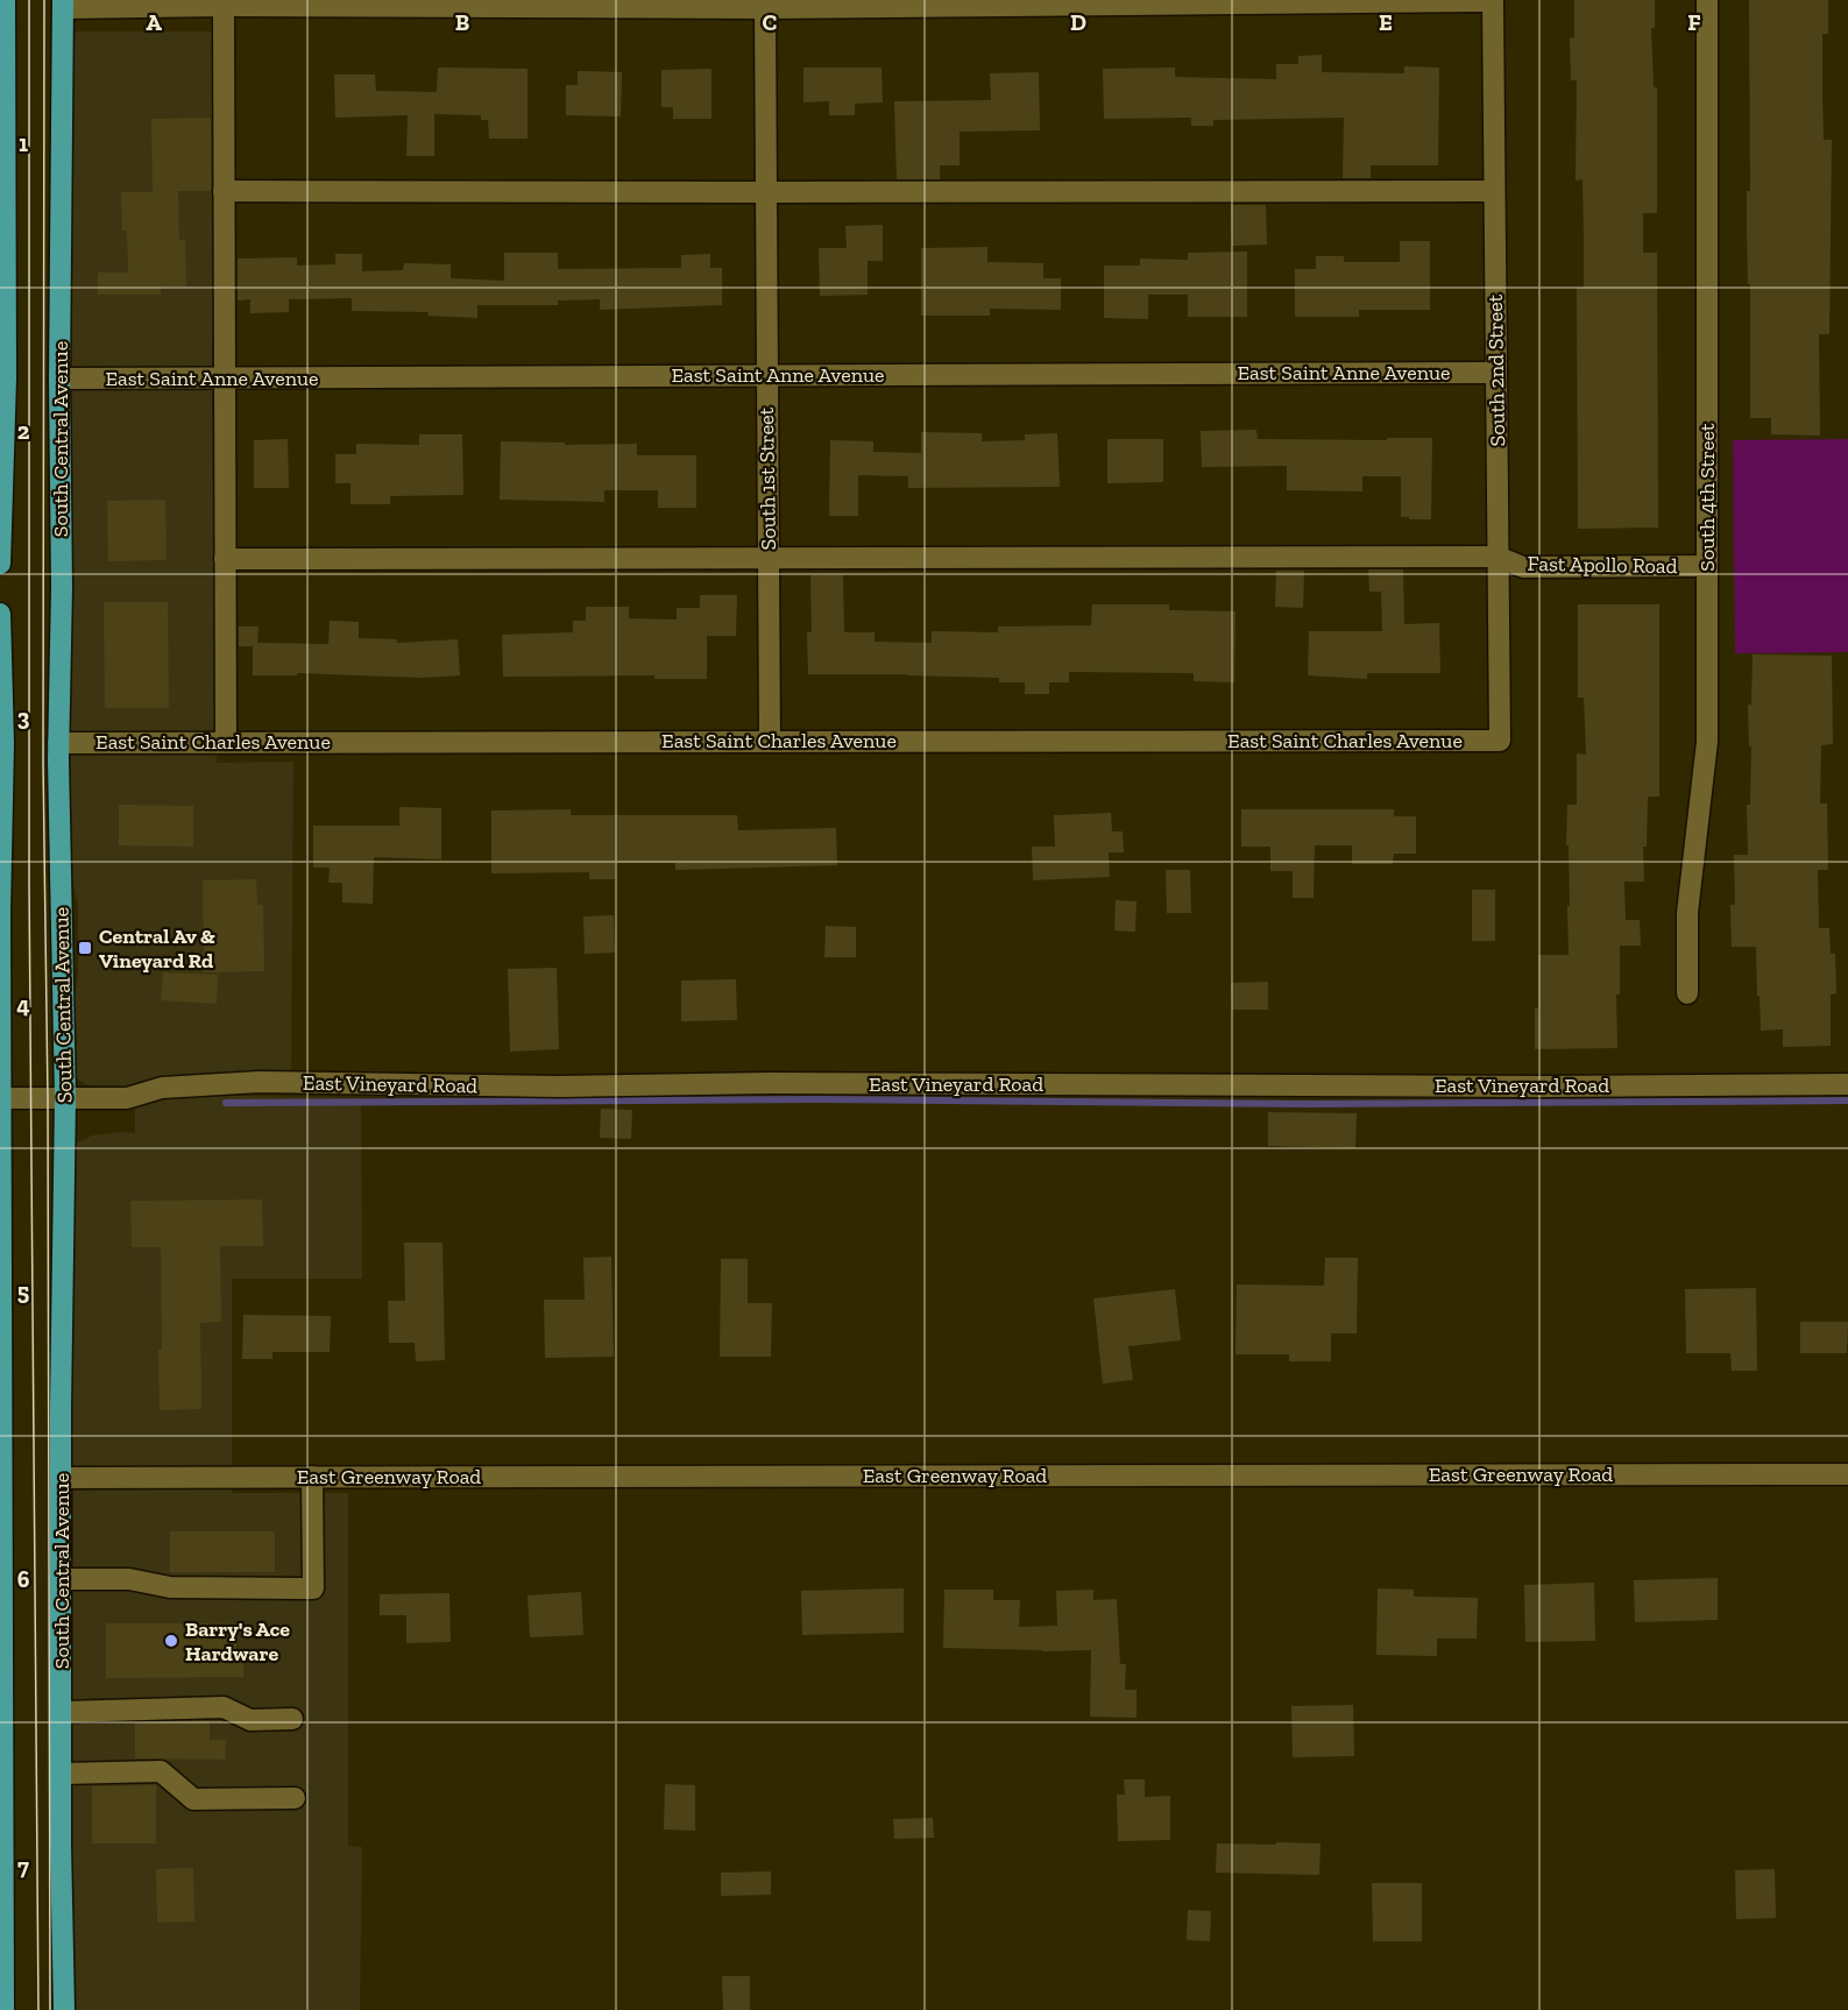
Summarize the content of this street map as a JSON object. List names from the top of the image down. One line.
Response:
{"streets":{"main road":["South Central Avenue"],"street":["South 2nd Street","East Saint Anne Avenue","South 1st Street","South 4th Street","Fast Apollo Road","East Saint Charles Avenue","East Vineyard Road","East Greenway Road"]},"crossings":[["South 2nd Street","East Saint Anne Avenue"],["South 2nd Street","Fast Apollo Road"],["South 2nd Street","East Saint Charles Avenue"],["East Saint Anne Avenue","South Central Avenue"],["East Saint Anne Avenue","South 1st Street"],["South Central Avenue","East Saint Charles Avenue"],["South Central Avenue","East Vineyard Road"],["South Central Avenue","East Greenway Road"],["South 1st Street","Fast Apollo Road"],["South 1st Street","East Saint Charles Avenue"],["South 4th Street","Fast Apollo Road"]],"places":{"transit":["Central Av & Vineyard Rd"],"other":["Barry's Ace Hardware"]},"grid":{"columns":["A","B","C","D","E","F"],"rows":["1","2","3","4","5","6","7"]}}
